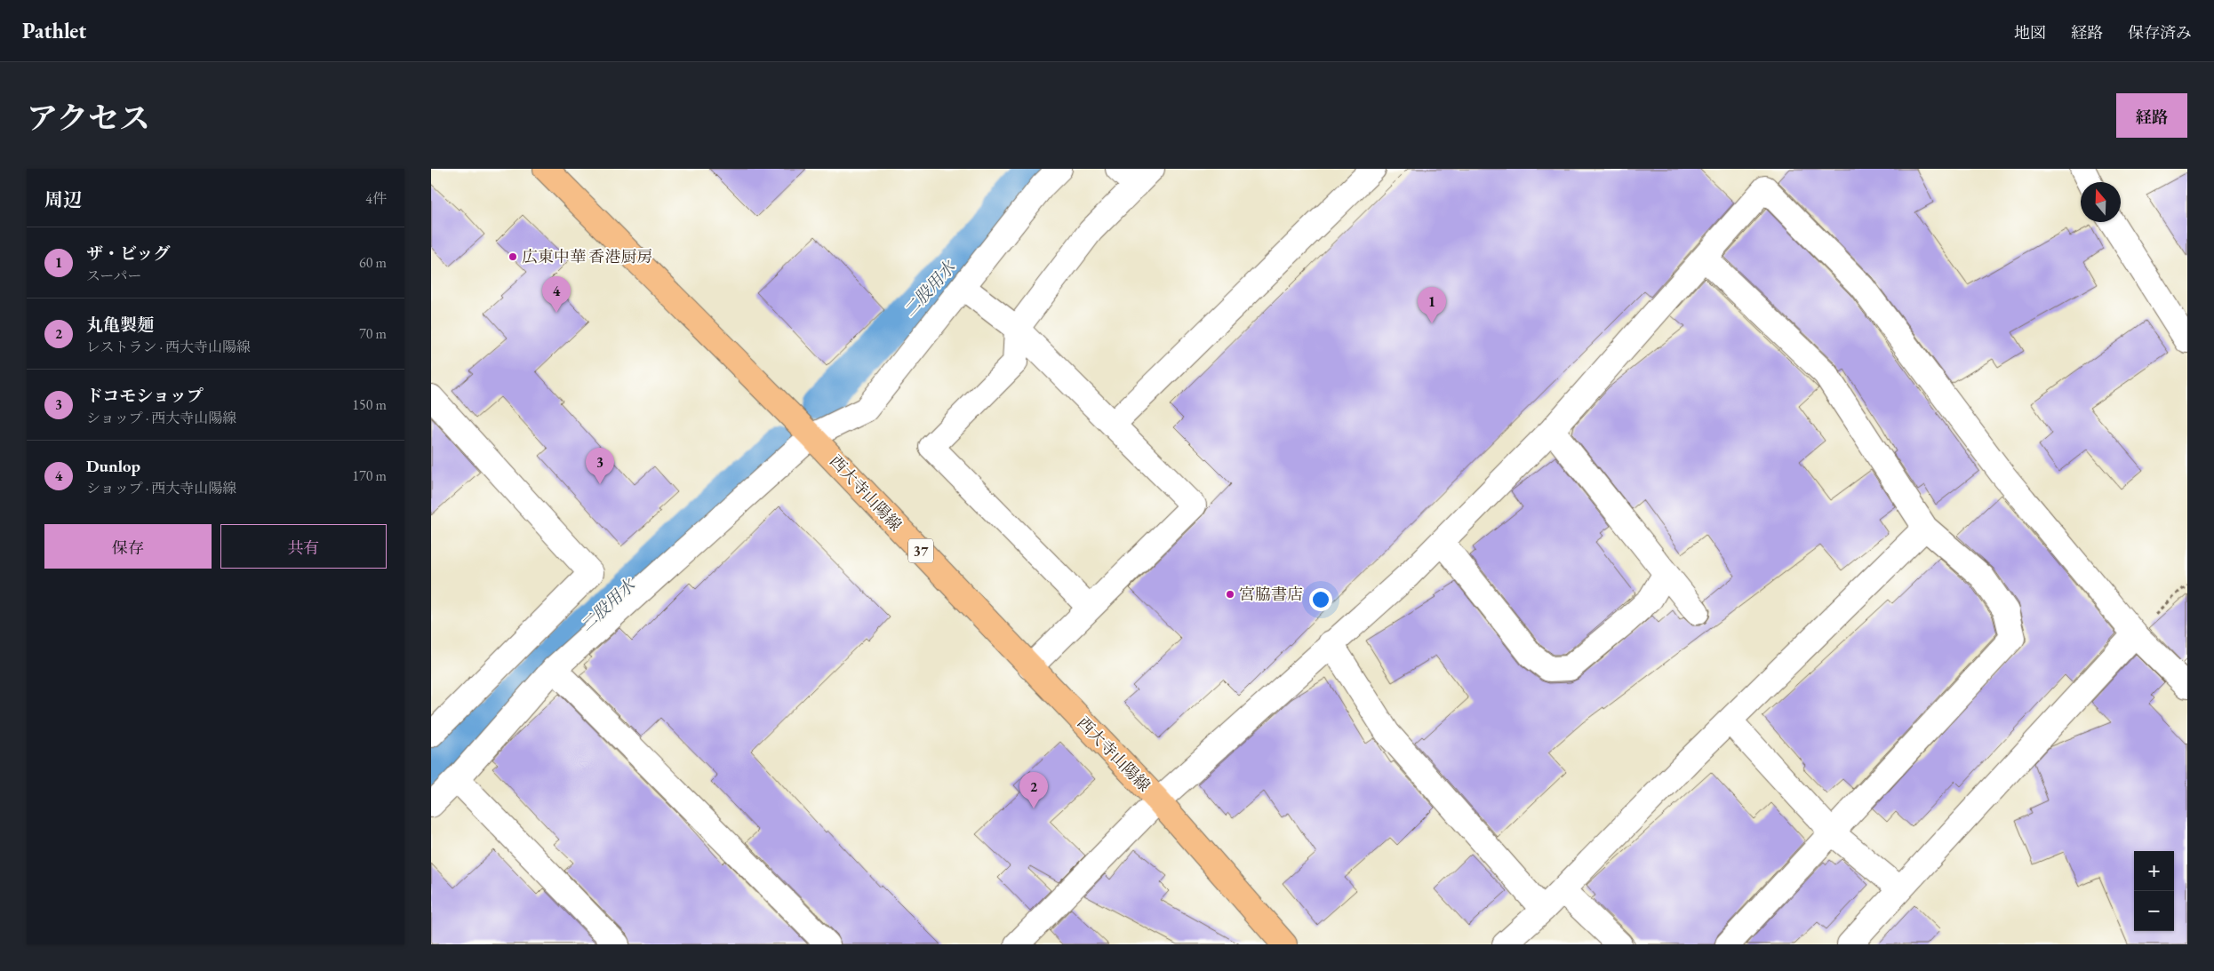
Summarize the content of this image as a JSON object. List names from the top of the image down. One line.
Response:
{"streets":{"main road":["西大寺山陽線","37"]},"water":["二股用水"],"places":["広東中華 香港厨房","宮脇書店"],"north":"top","page":{"header":"Pathlet","nav":["地図","経路","保存済み"],"title":"アクセス","buttons":["経路",["保存","共有"]],"heading":["周辺","4件"],"list":[{"mark":"1","name":"ザ・ビッグ","note":"スーパー","value":"60 m"},{"mark":"2","name":"丸亀製麺","note":"レストラン · 西大寺山陽線","value":"70 m"},{"mark":"3","name":"ドコモショップ","note":"ショップ · 西大寺山陽線","value":"150 m"},{"mark":"4","name":"Dunlop","note":"ショップ · 西大寺山陽線","value":"170 m"}],"pins":["4","1","3","2"],"map_buttons":["+","−"]}}
